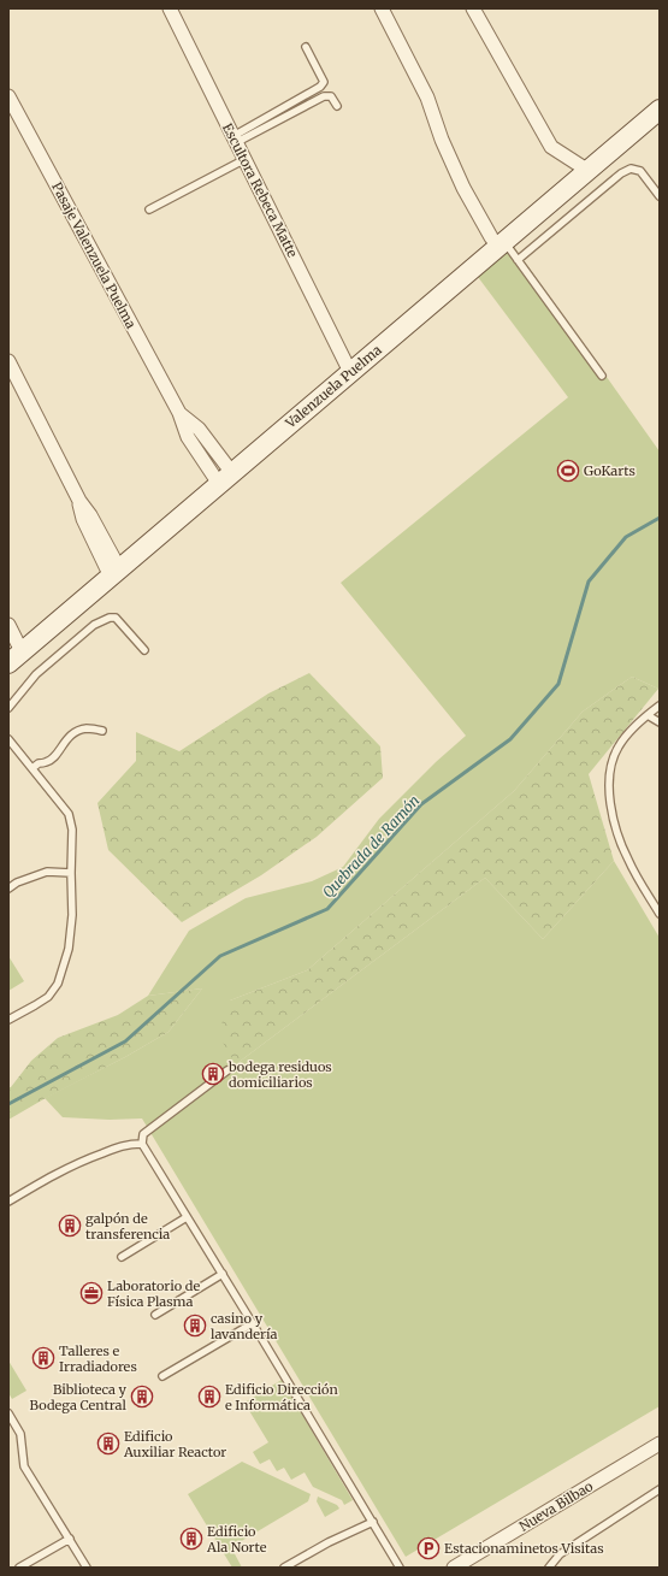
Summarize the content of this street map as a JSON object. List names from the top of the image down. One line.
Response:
{"streets":{"street":["Escultora Rebeca Matte","Pasaje Valenzuela Puelma","Valenzuela Puelma","Nueva Bilbao"]},"crossings":[["Escultora Rebeca Matte","Valenzuela Puelma"],["Pasaje Valenzuela Puelma","Valenzuela Puelma"]],"water":["Quebrada de Ramón"],"places":{"sports":["GoKarts"],"building":["bodega residuos domiciliarios","galpón de transferencia","casino y lavandería","Talleres e Irradiadores","Biblioteca y Bodega Central","Edificio Dirección e Informática","Edificio Auxiliar Reactor","Edificio Ala Norte"],"office":["Laboratorio de Física Plasma"],"parking":["Estacionaminetos Visitas"]}}
